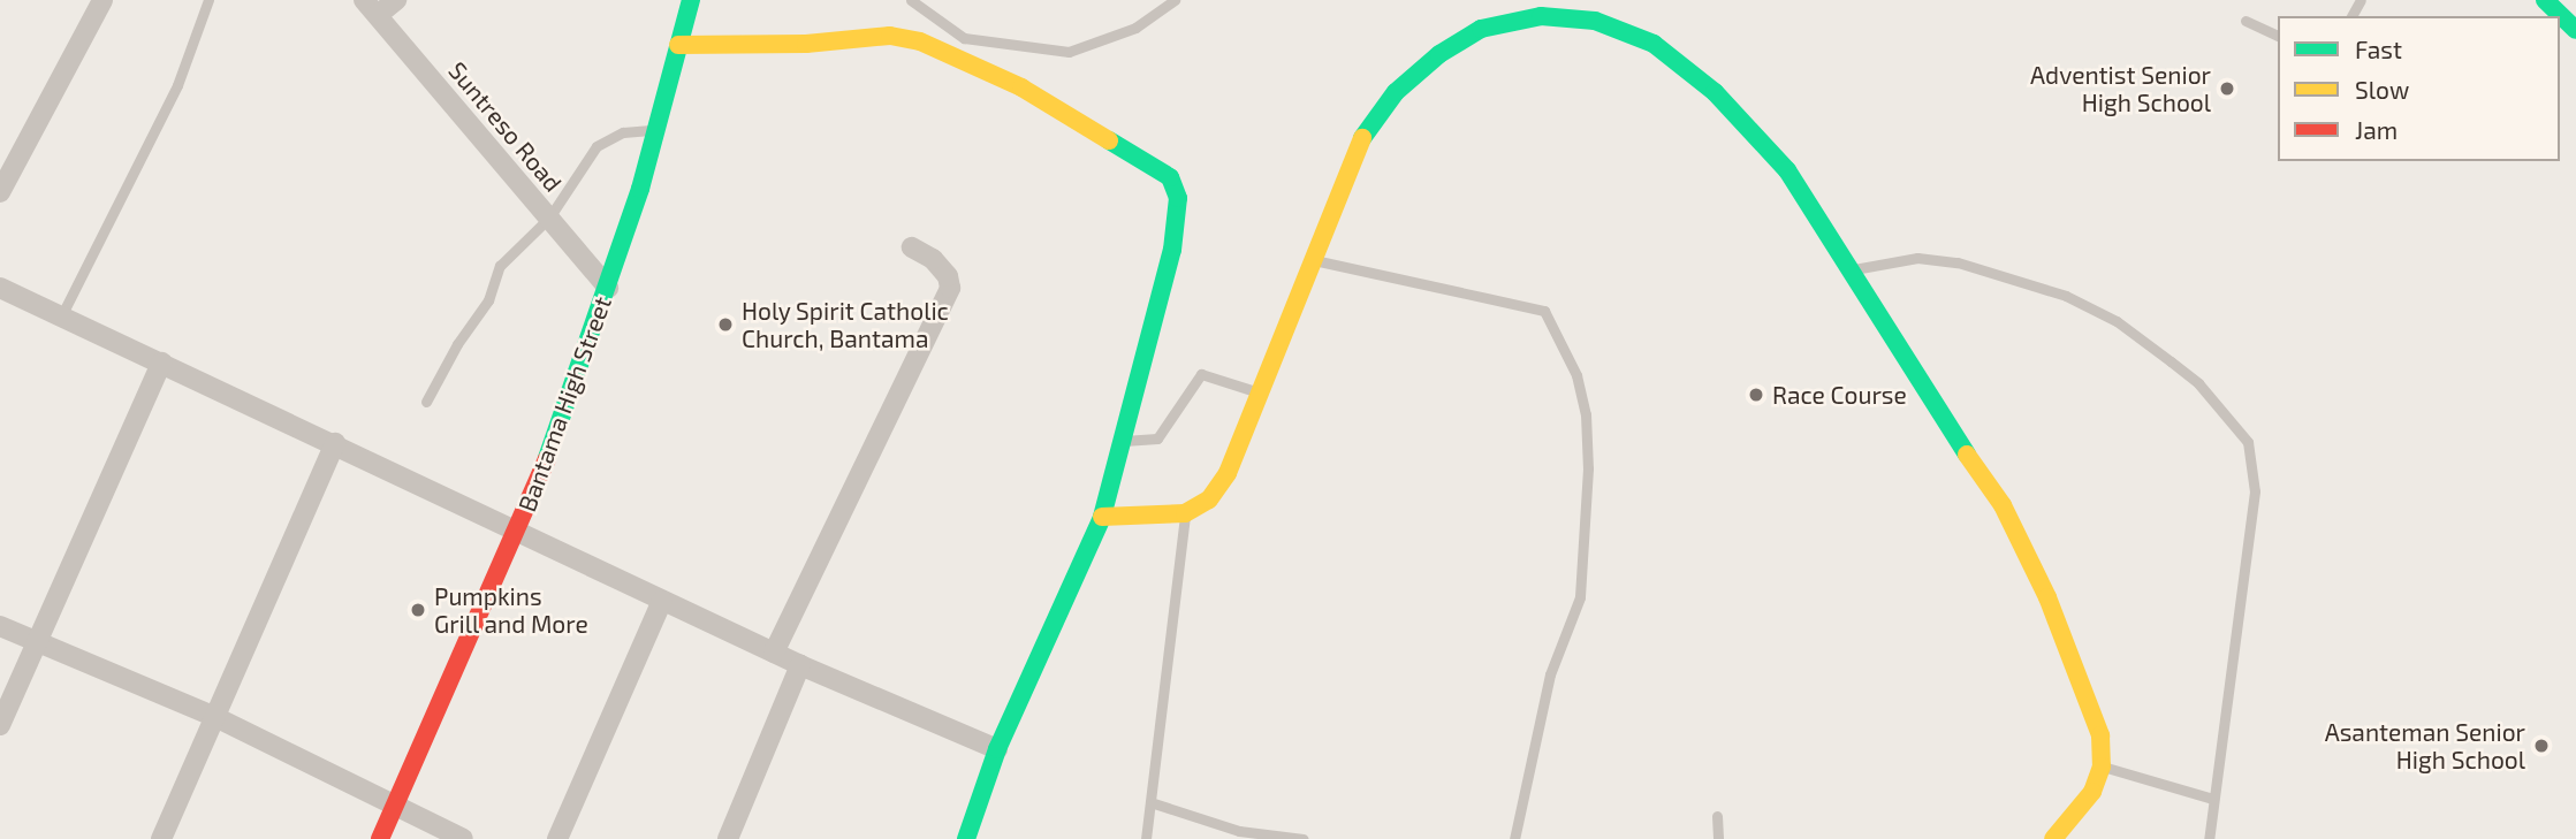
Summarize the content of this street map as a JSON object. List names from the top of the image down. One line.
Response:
{"streets":{"main road":["Bantama High Street"],"street":["Suntreso Road"]},"crossings":[["Suntreso Road","Bantama High Street"]],"places":["Adventist Senior High School","Holy Spirit Catholic Church, Bantama","Race Course","Pumpkins Grill and More","Asanteman Senior High School"],"legend":["Fast","Slow","Jam"]}
